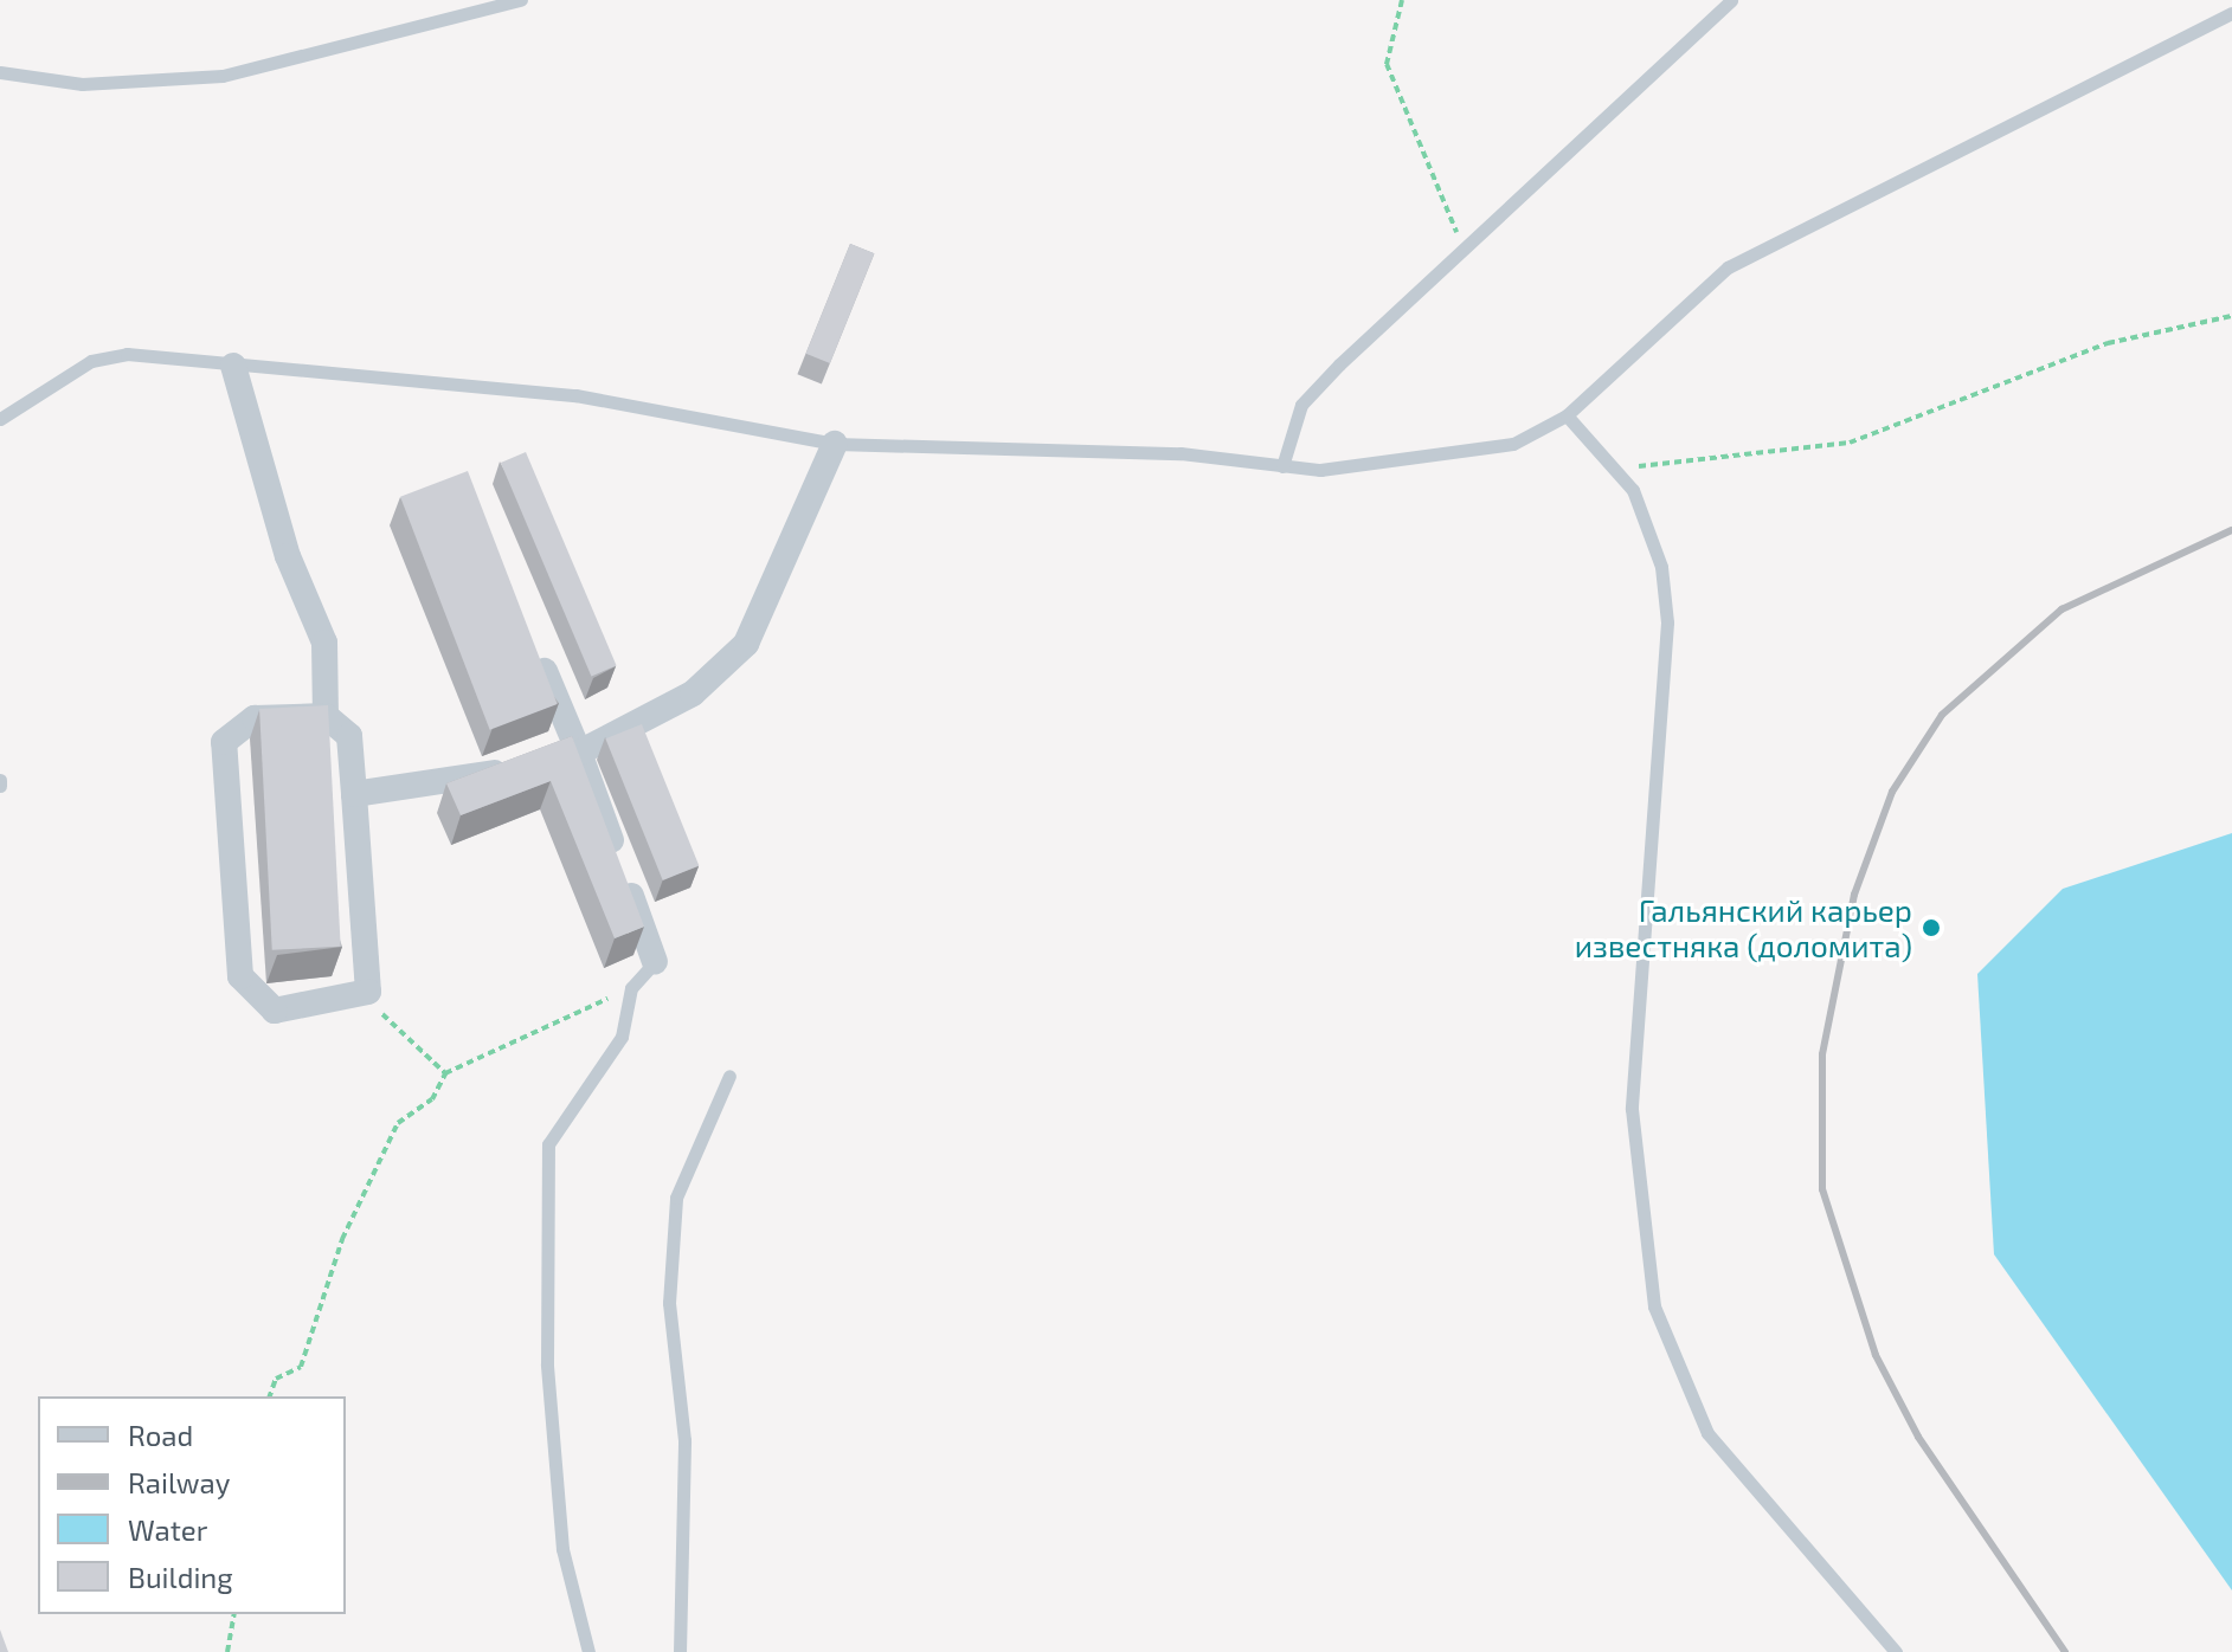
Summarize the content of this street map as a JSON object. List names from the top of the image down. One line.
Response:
{"places":["Гальянский карьер известняка (доломита)"],"legend":["Road","Railway","Water","Building"]}
